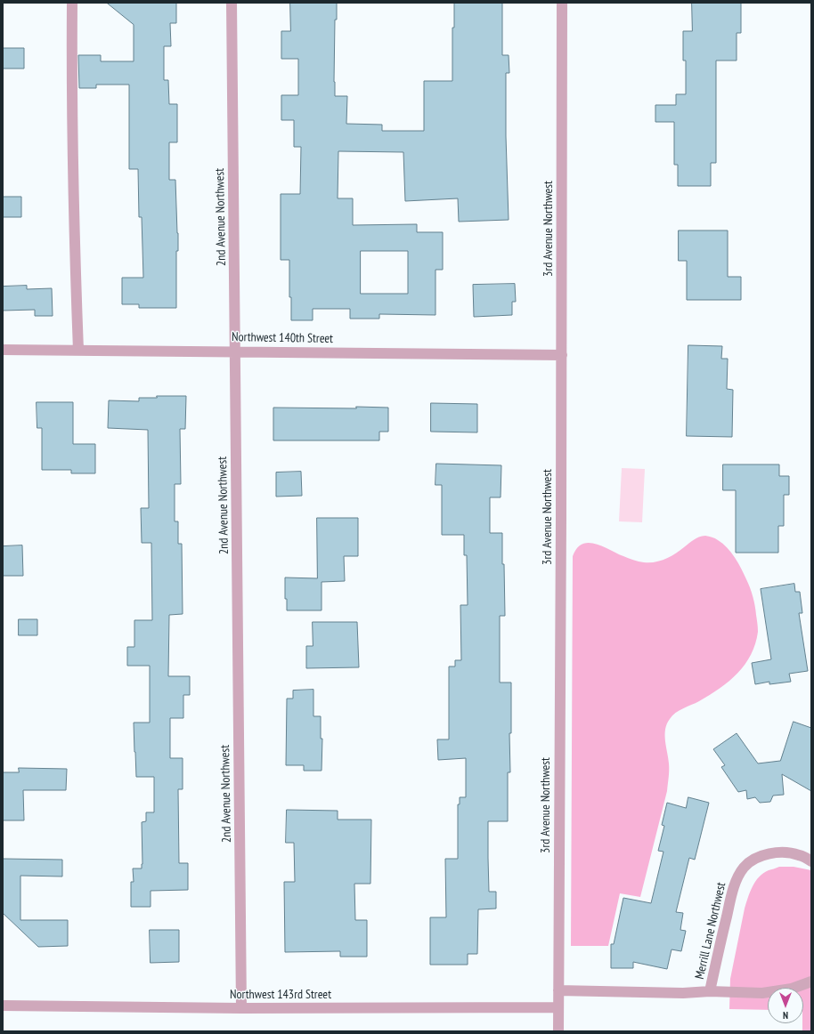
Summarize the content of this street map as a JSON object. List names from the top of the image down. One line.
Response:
{"streets":{"street":["2nd Avenue Northwest","3rd Avenue Northwest","Northwest 140th Street","Merrill Lane Northwest","Northwest 143rd Street"]},"crossings":[["2nd Avenue Northwest","Northwest 140th Street"],["2nd Avenue Northwest","Northwest 143rd Street"],["3rd Avenue Northwest","Northwest 140th Street"],["3rd Avenue Northwest","Merrill Lane Northwest"],["3rd Avenue Northwest","Northwest 143rd Street"]],"north":"bottom"}
